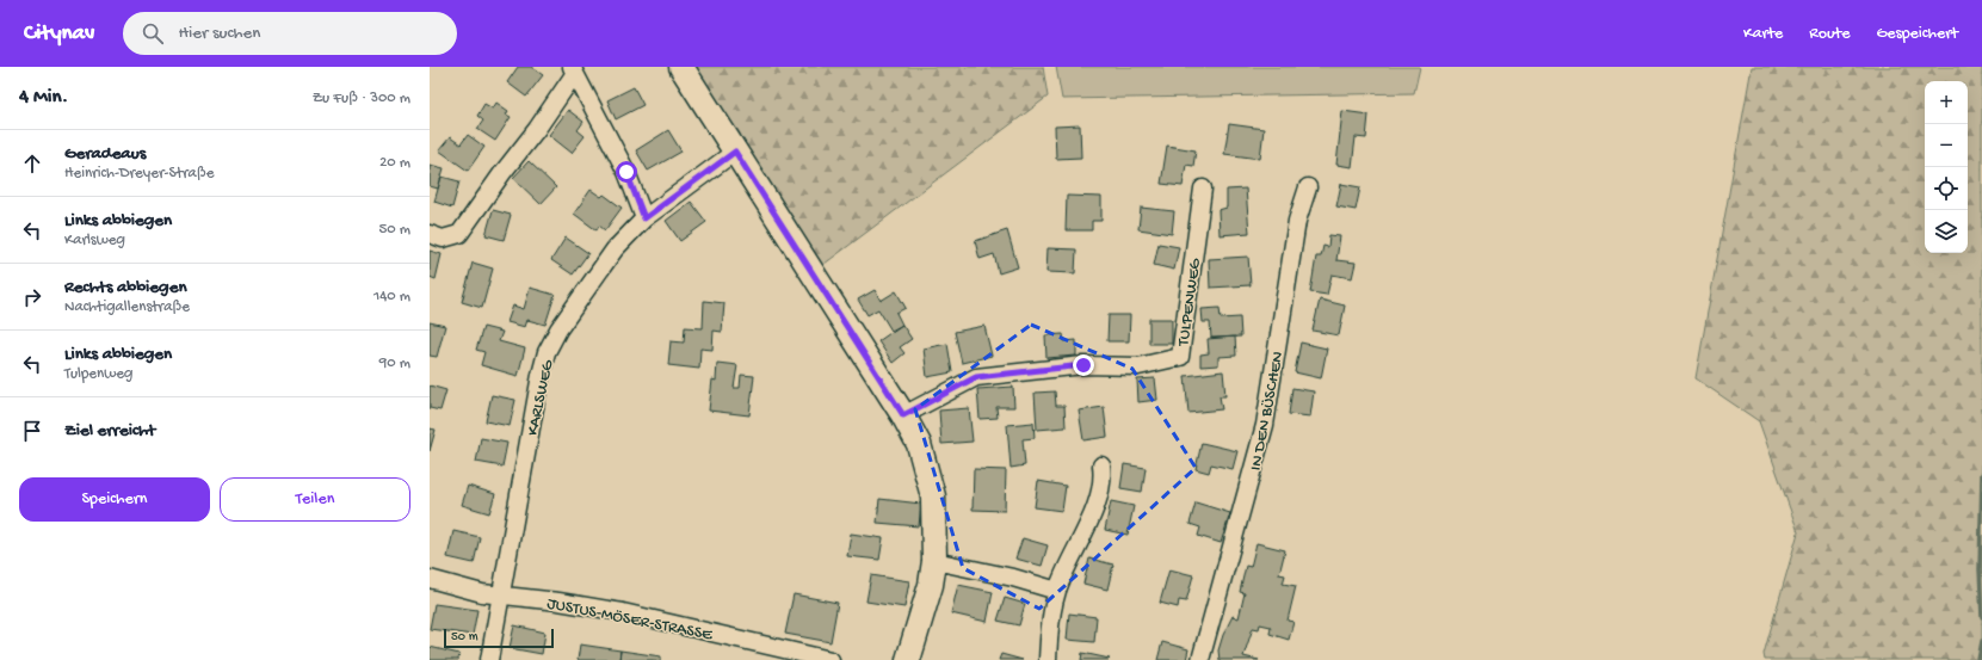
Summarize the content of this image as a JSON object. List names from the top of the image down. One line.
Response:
{"streets":{"street":["TULPENWEG","KARLSWEG","IN DEN BÜSCHEN","JUSTUS-MÖSER-STRASSE"]},"crossings":[["KARLSWEG","JUSTUS-MÖSER-STRASSE"]],"scale_bar":"50 m","page":{"header":"Citynav","search":"Hier suchen","nav":["Karte","Route","Gespeichert"],"heading":["4 Min.","Zu Fuß · 300 m"],"map_buttons":["+","−"],"list":[["Geradeaus","Heinrich-Dreyer-Straße","20 m"],["Links abbiegen","Karlsweg","50 m"],["Rechts abbiegen","Nachtigallenstraße","140 m"],["Links abbiegen","Tulpenweg","90 m"],"Ziel erreicht"],"buttons":["Speichern","Teilen"],"scale":"50 m"}}
